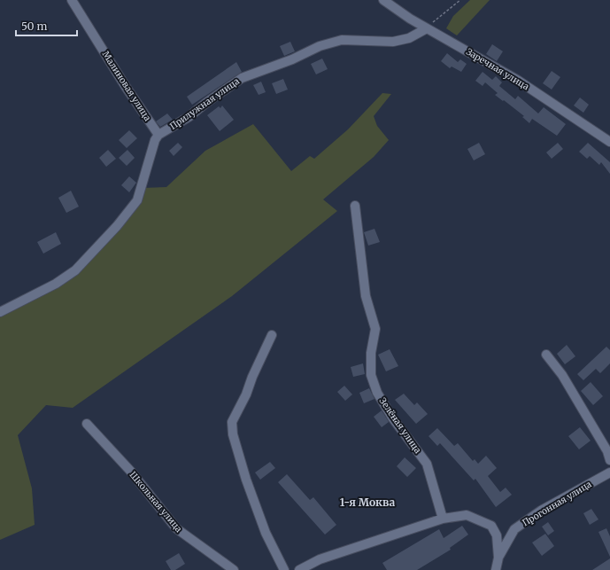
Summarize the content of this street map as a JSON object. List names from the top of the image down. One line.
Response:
{"streets":{"street":["Заречная улица","Малиновая улица","Прилужная улица","Зелёная улица","Школьная улица","Прогонная улица"]},"crossings":[["Заречная улица","Прилужная улица"],["Малиновая улица","Прилужная улица"]],"districts":["1-я Моква"],"scale_bar":"50 m"}
